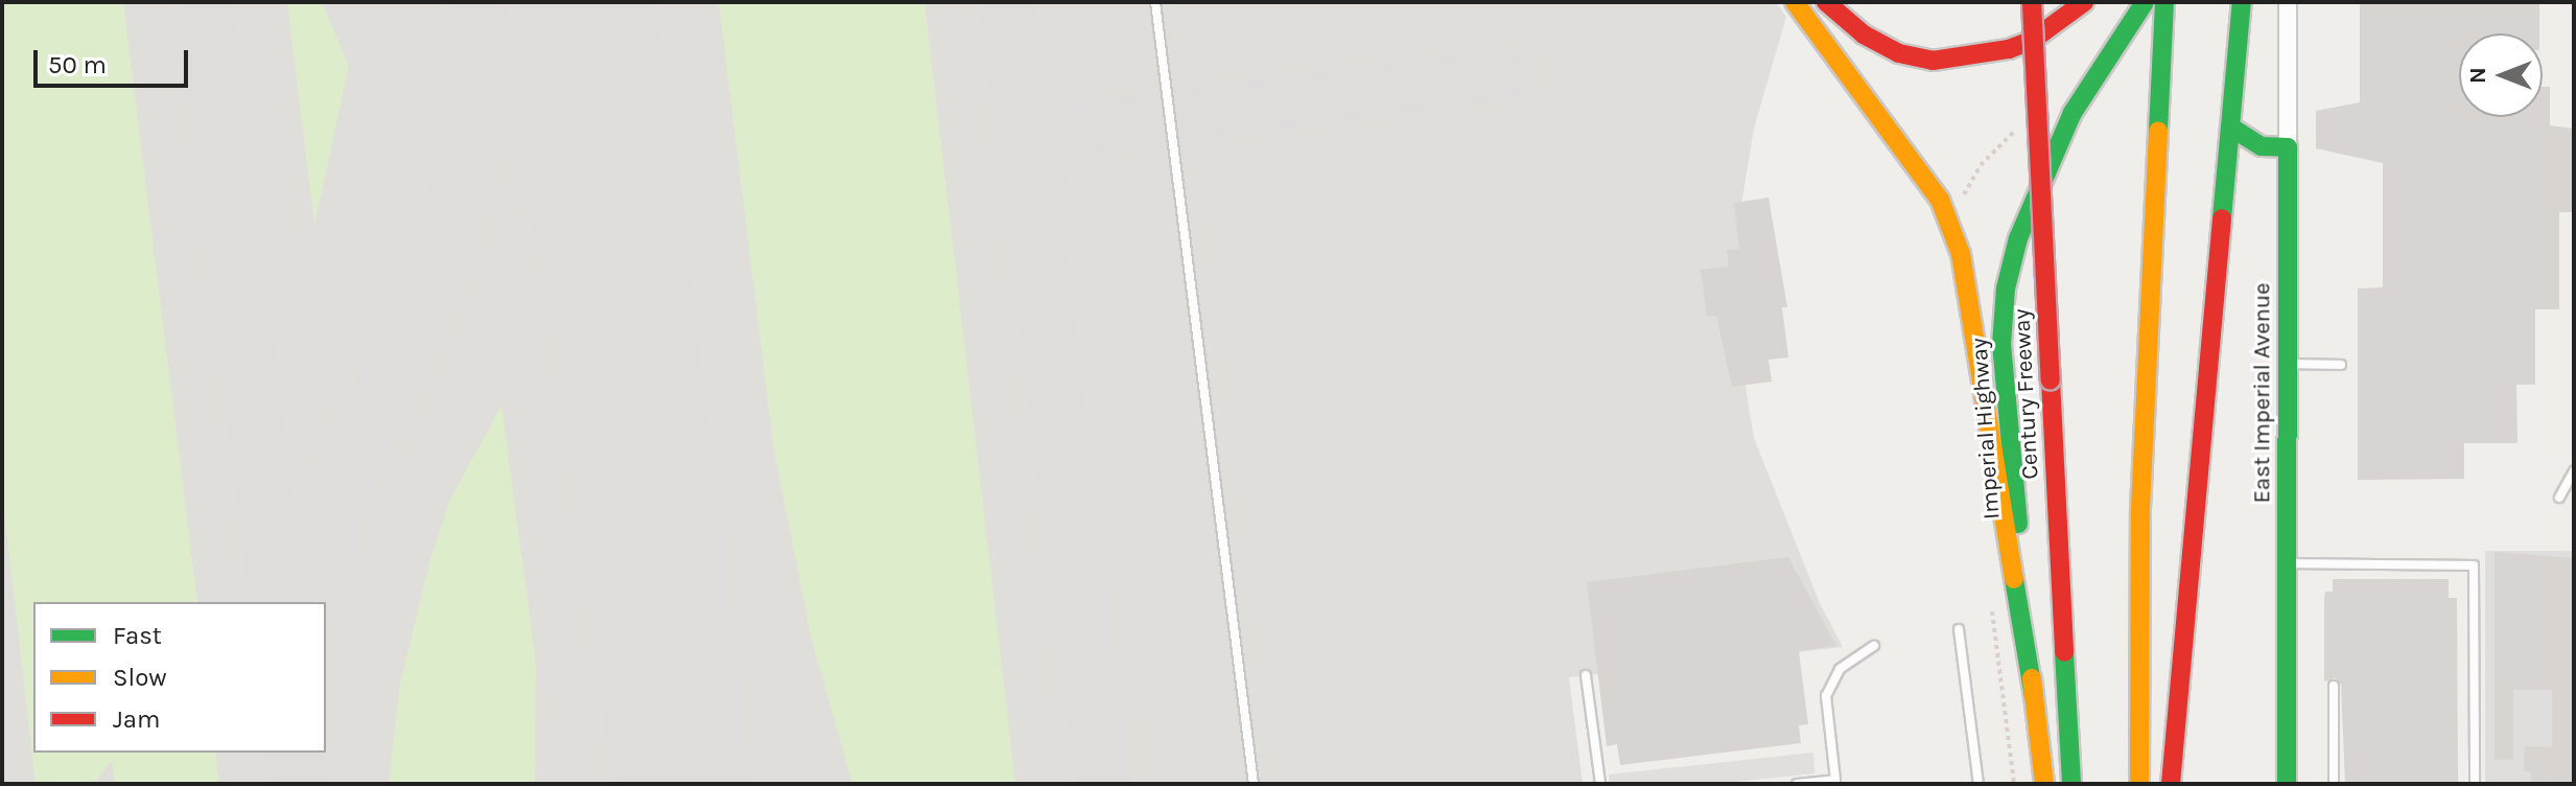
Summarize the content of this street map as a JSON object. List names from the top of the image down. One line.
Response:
{"streets":{"main road":["East Imperial Avenue","Century Freeway","Imperial Highway"]},"legend":["Fast","Slow","Jam"],"scale_bar":"50 m","north":"left"}
